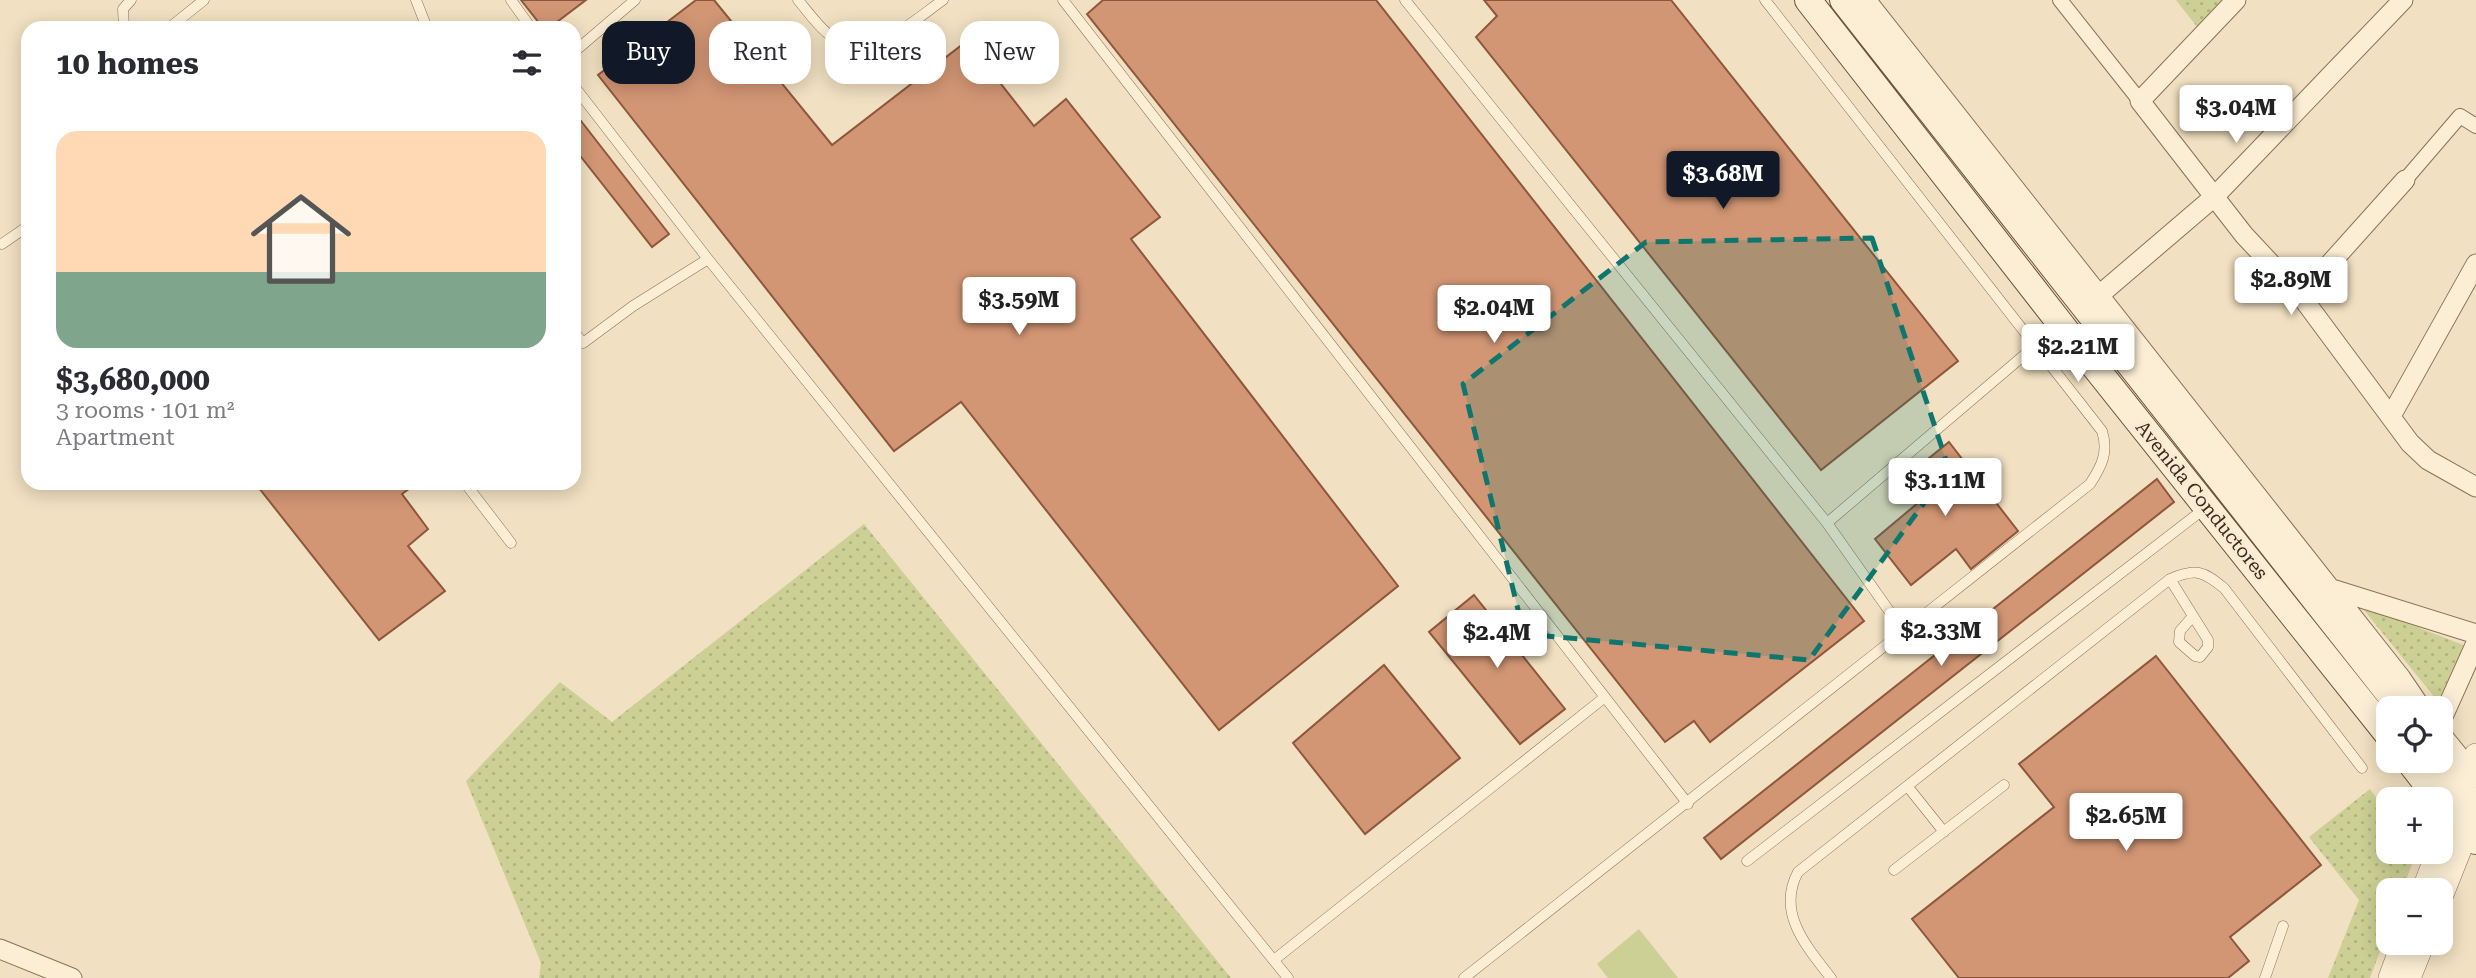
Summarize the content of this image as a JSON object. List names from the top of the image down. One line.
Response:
{"streets":{"main road":["Avenida Conductores"]},"page":{"chip":["Buy","Rent","Filters","New"],"heading":"10 homes","price":["$3.04M","$3.68M","$2.89M","$3.59M","$2.04M","$2.21M","$3.11M","$2.33M","$2.4M","$2.65M"],"list":[{"name":"$3,680,000","note":"3 rooms · 101 m² · Apartment"}],"map_buttons":["+","−"]}}
